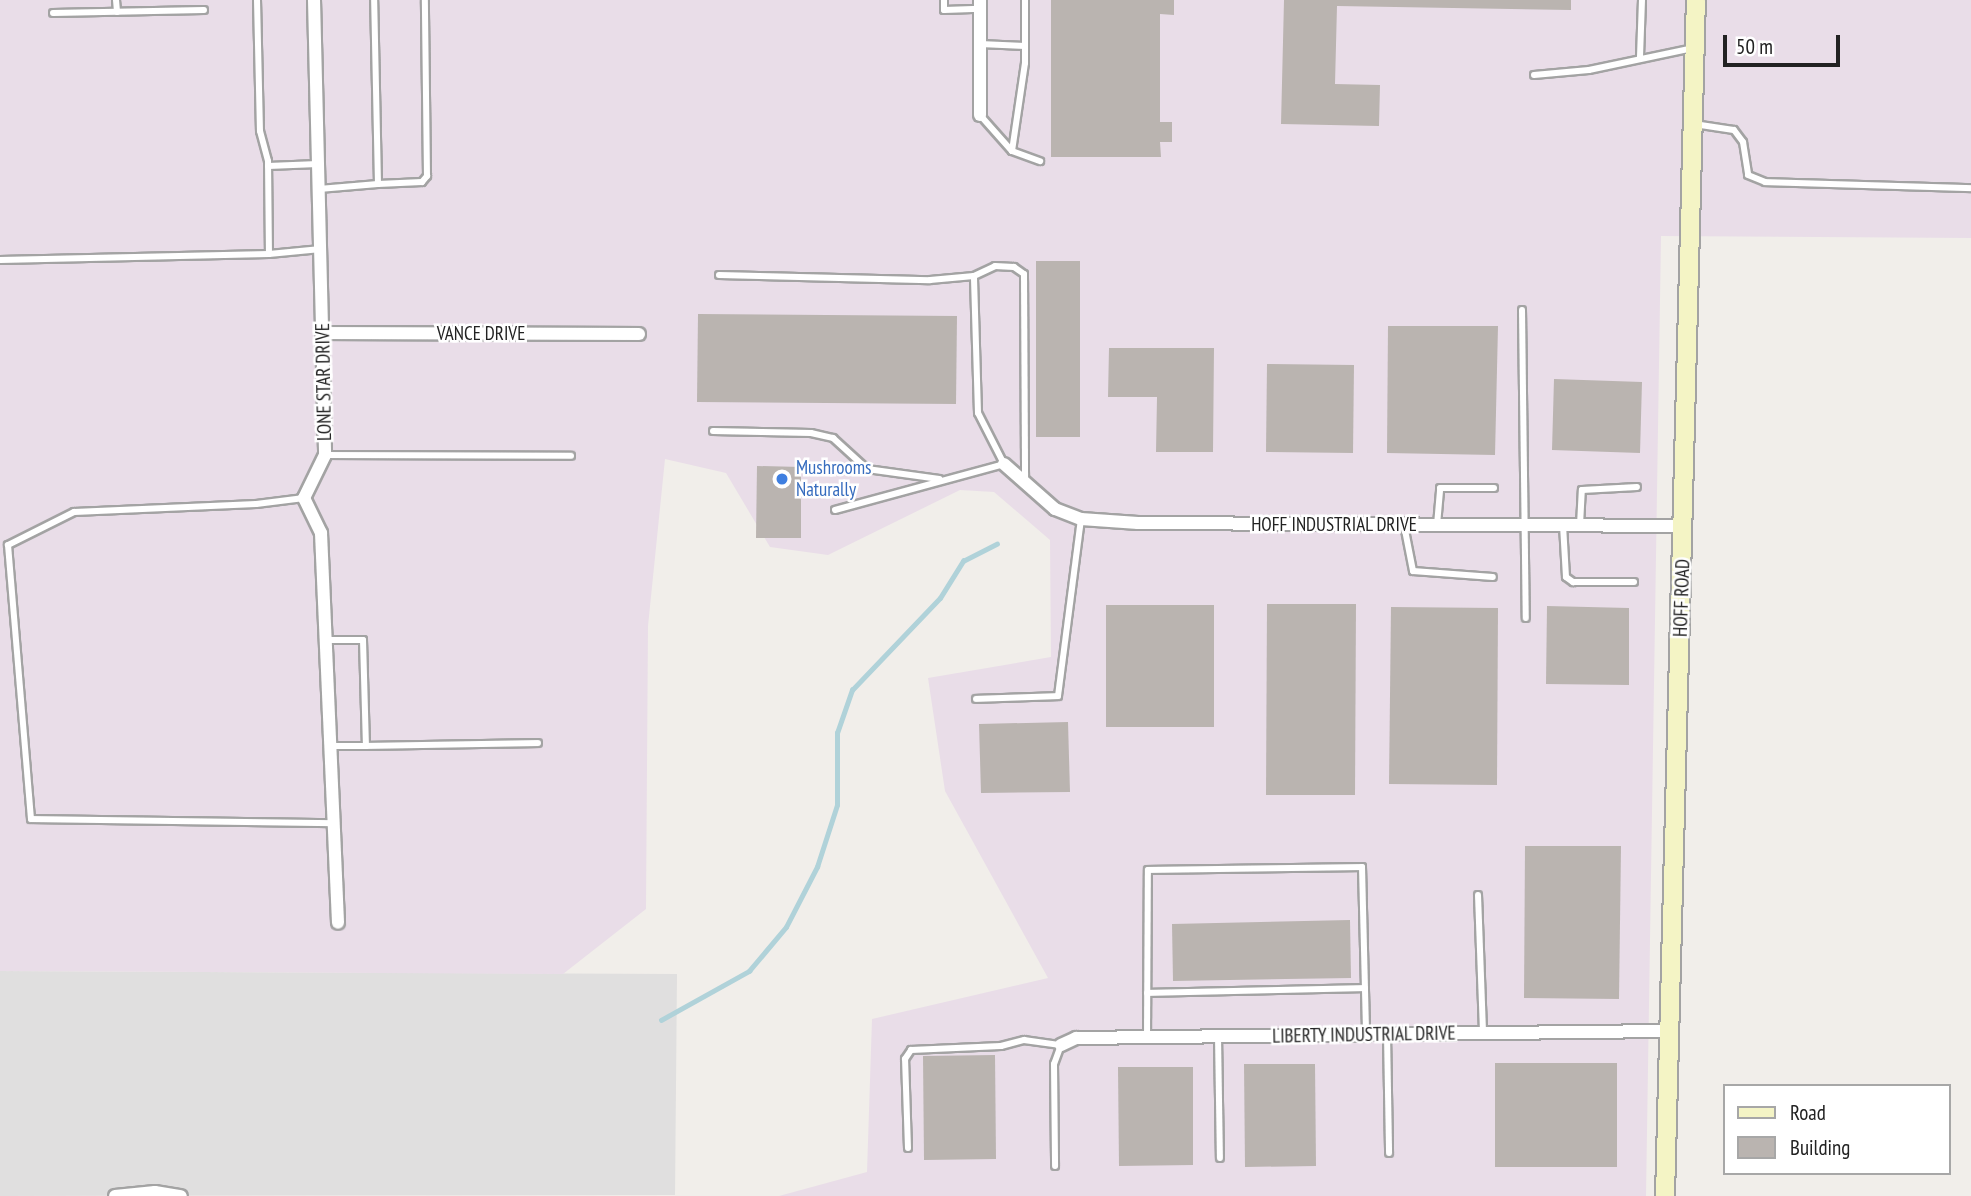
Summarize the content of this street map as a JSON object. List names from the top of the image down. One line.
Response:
{"streets":{"street":["VANCE DRIVE","LONE STAR DRIVE","HOFF INDUSTRIAL DRIVE","HOFF ROAD","LIBERTY INDUSTRIAL DRIVE"]},"crossings":[["VANCE DRIVE","LONE STAR DRIVE"],["HOFF INDUSTRIAL DRIVE","HOFF ROAD"],["HOFF ROAD","LIBERTY INDUSTRIAL DRIVE"]],"places":["Mushrooms Naturally"],"legend":["Road","Building"],"scale_bar":"50 m"}
